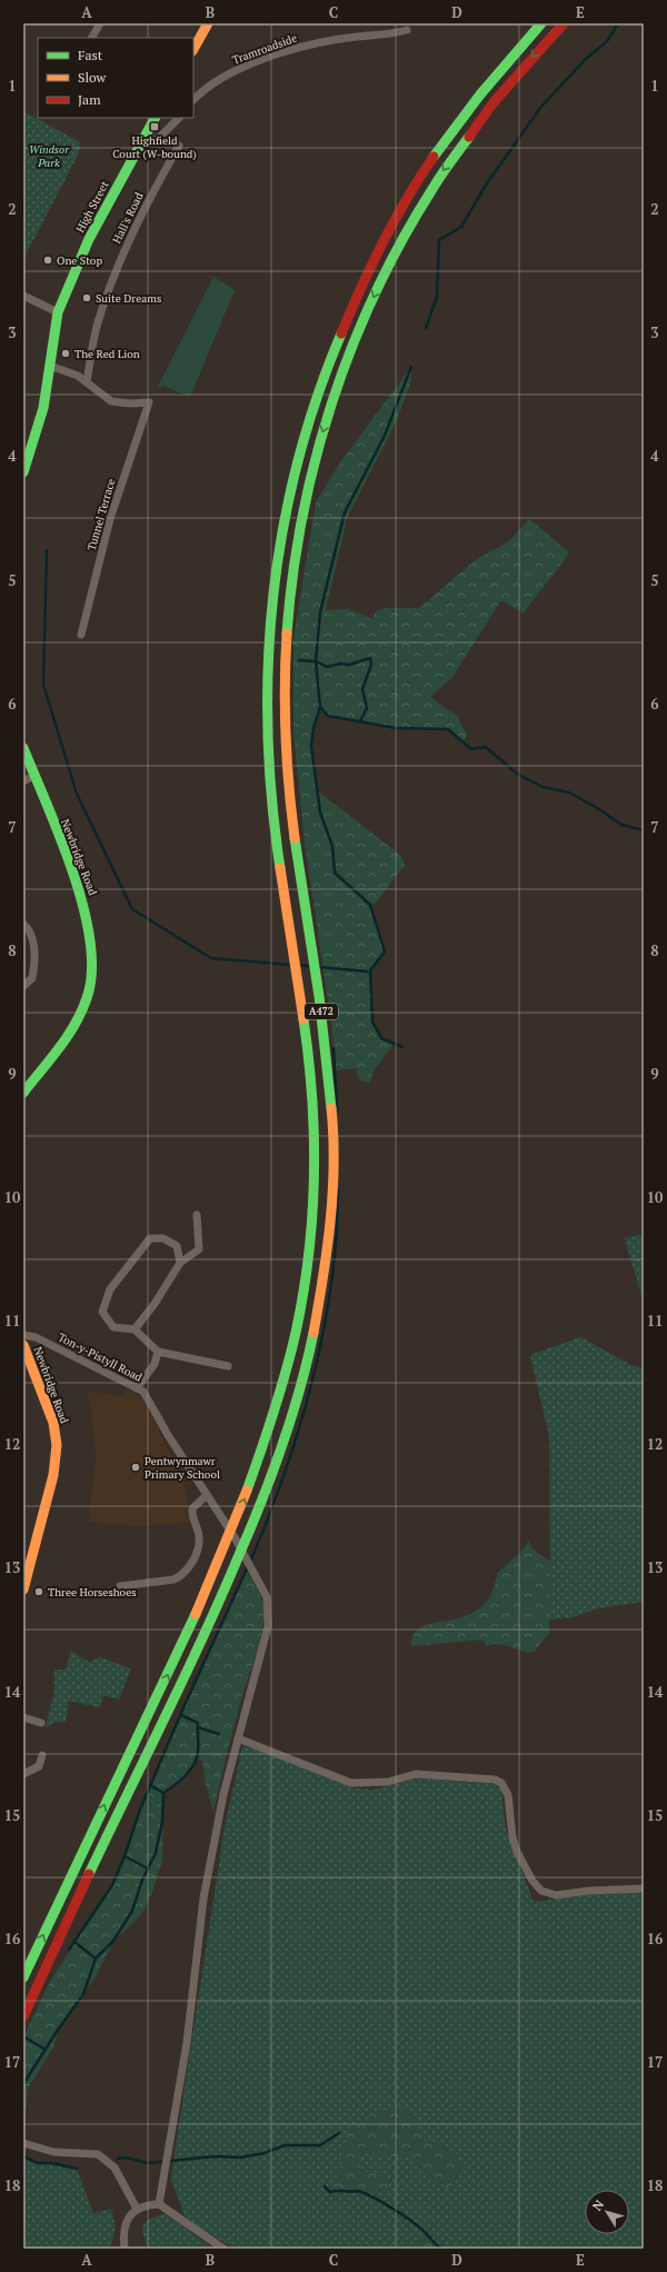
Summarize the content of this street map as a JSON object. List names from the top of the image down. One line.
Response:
{"streets":{"main road":["High Street","Newbridge Road","A472"],"street":["Tramroadside","Hall's Road","Tunnel Terrace","Ton-y-Pistyll Road"]},"crossings":[["Hall's Road","Tunnel Terrace"]],"parks":["Windsor Park"],"places":{"transit":["Highfield Court (W-bound)"],"other":["One Stop","Suite Dreams","The Red Lion","Pentwynmawr Primary School","Three Horseshoes"]},"legend":["Fast","Slow","Jam"],"north":"top left","grid":{"columns":["A","B","C","D","E"],"rows":["1","2","3","4","5","6","7","8","9","10","11","12","13","14","15","16","17","18"]}}
